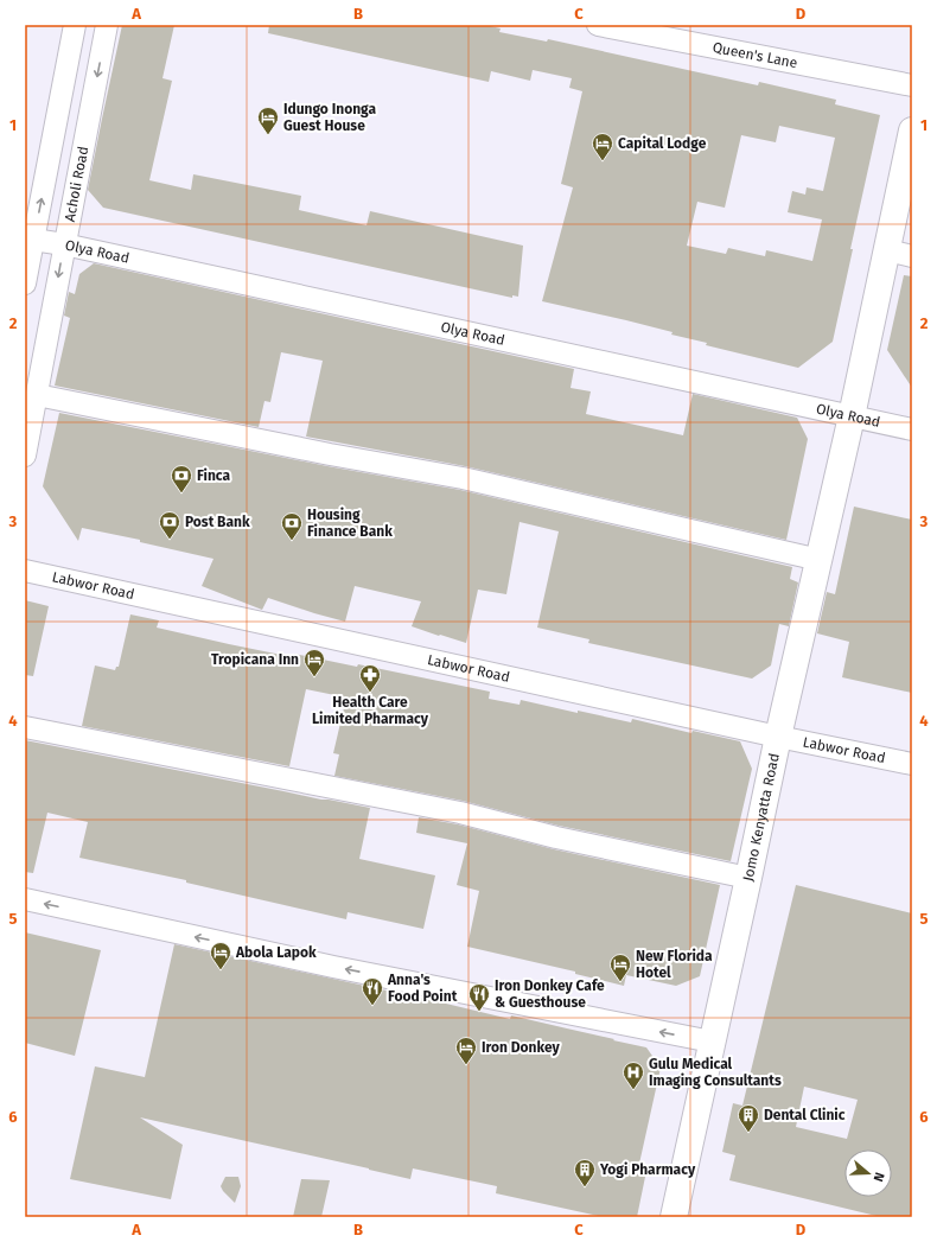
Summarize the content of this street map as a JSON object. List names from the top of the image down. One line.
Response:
{"streets":{"main road":["Jomo Kenyatta Road"],"street":["Queen's Lane","Acholi Road","Olya Road","Labwor Road"]},"crossings":[["Acholi Road","Olya Road"],["Olya Road","Jomo Kenyatta Road"],["Labwor Road","Jomo Kenyatta Road"]],"places":{"hotel":["Idungo Inonga Guest House","Capital Lodge","Tropicana Inn","Abola Lapok","New Florida Hotel","Iron Donkey"],"bank":["Finca","Post Bank","Housing Finance Bank"],"pharmacy":["Health Care Limited Pharmacy"],"restaurant":["Anna's Food Point","Iron Donkey Cafe & Guesthouse"],"hospital":["Gulu Medical Imaging Consultants"],"building":["Dental Clinic","Yogi Pharmacy"]},"north":"right","grid":{"columns":["A","B","C","D"],"rows":["1","2","3","4","5","6"]}}
